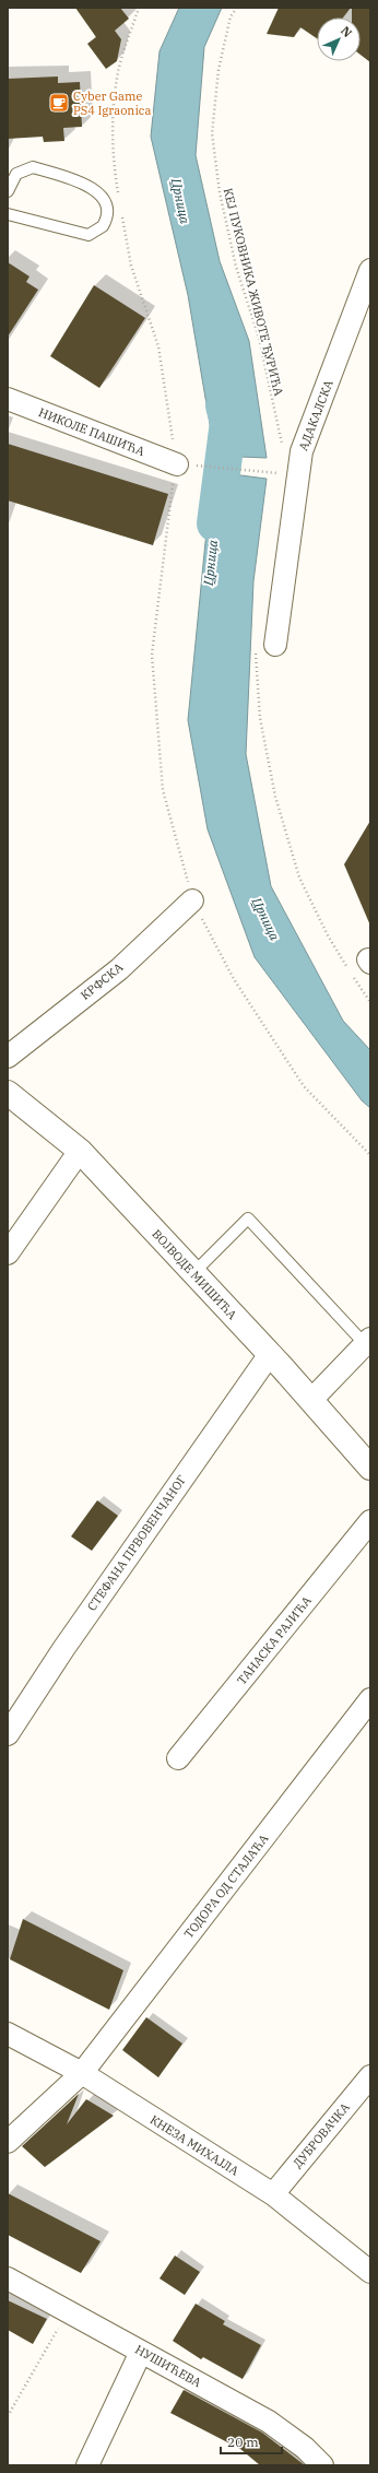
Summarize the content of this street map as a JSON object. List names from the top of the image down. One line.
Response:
{"streets":{"main road":["ВОЈВОДЕ МИШИЋА"],"street":["АДАКАЛСКА","НИКОЛЕ ПАШИЋА","КРФСКА","СТЕФАНА ПРВОВЕНЧАНОГ","ТАНАСКА РАЈИЋА","ТОДОРА ОД СТАЛАЋА","ДУБРОВАЧКА","КНЕЗА МИХАЈЛА","НУШИЋЕВА"],"path":["КЕЈ ПУКОВНИКА ЖИВОТЕ ЂУРИЋА"]},"crossings":[["ВОЈВОДЕ МИШИЋА","СТЕФАНА ПРВОВЕНЧАНОГ"],["ТОДОРА ОД СТАЛАЋА","КНЕЗА МИХАЈЛА"],["ДУБРОВАЧКА","КНЕЗА МИХАЈЛА"]],"water":["Црница"],"places":{"cafe":["Cyber Game PS4 Igraonica"]},"scale_bar":"20 m","north":"top right"}
